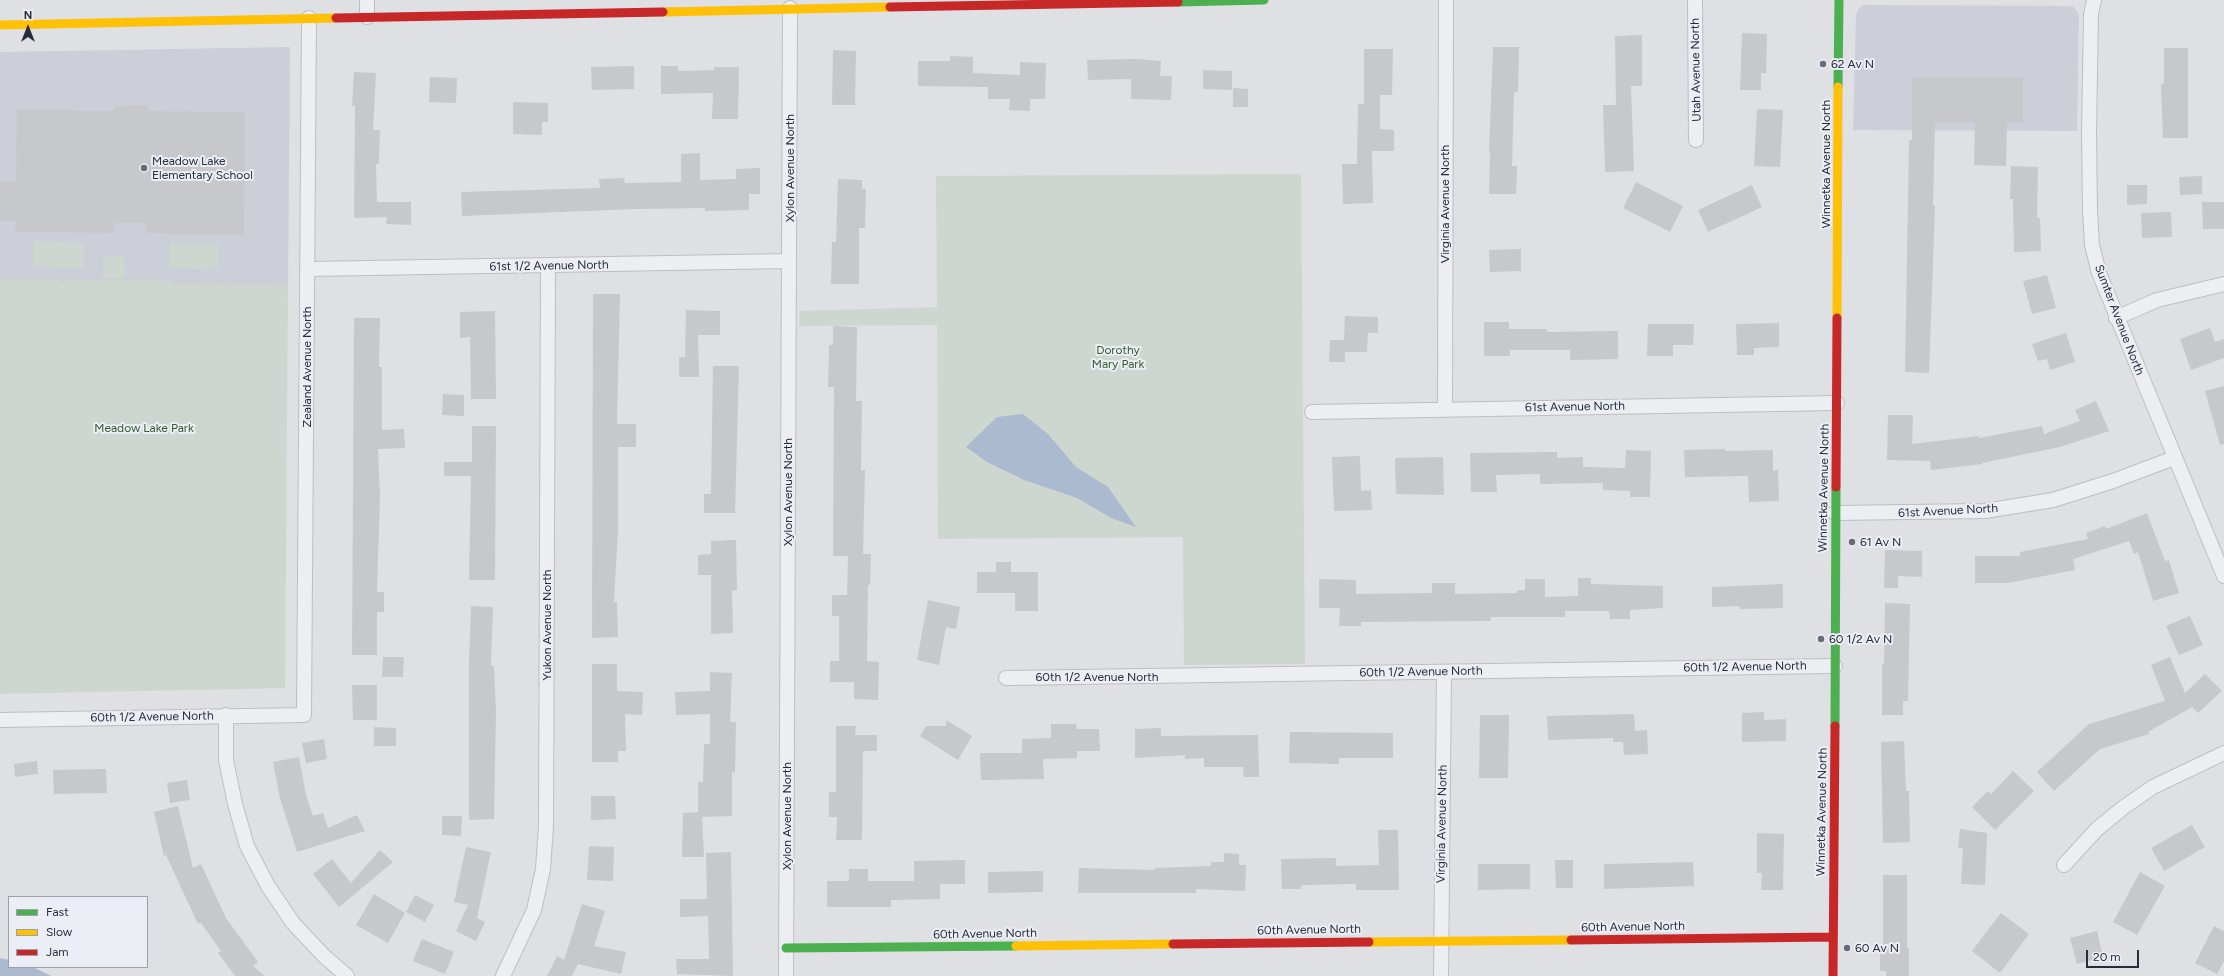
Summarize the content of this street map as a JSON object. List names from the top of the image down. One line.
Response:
{"streets":{"street":["Utah Avenue North","Winnetka Avenue North","Xylon Avenue North","Virginia Avenue North","61st 1/2 Avenue North","Sumter Avenue North","Zealand Avenue North","61st Avenue North","Yukon Avenue North","60th 1/2 Avenue North","60th Avenue North"]},"crossings":[["Winnetka Avenue North","61st Avenue North"],["Winnetka Avenue North","60th 1/2 Avenue North"],["Winnetka Avenue North","60th Avenue North"],["Xylon Avenue North","61st 1/2 Avenue North"],["Xylon Avenue North","60th Avenue North"],["Virginia Avenue North","61st Avenue North"],["Virginia Avenue North","60th 1/2 Avenue North"],["Virginia Avenue North","60th Avenue North"],["61st 1/2 Avenue North","Zealand Avenue North"],["61st 1/2 Avenue North","Yukon Avenue North"],["Sumter Avenue North","61st Avenue North"],["Zealand Avenue North","60th 1/2 Avenue North"]],"parks":["Dorothy Mary Park","Meadow Lake Park"],"places":["62 Av N","Meadow Lake Elementary School","61 Av N","60 1/2 Av N","60 Av N"],"legend":["Fast","Slow","Jam"],"scale_bar":"20 m","north":"top"}
